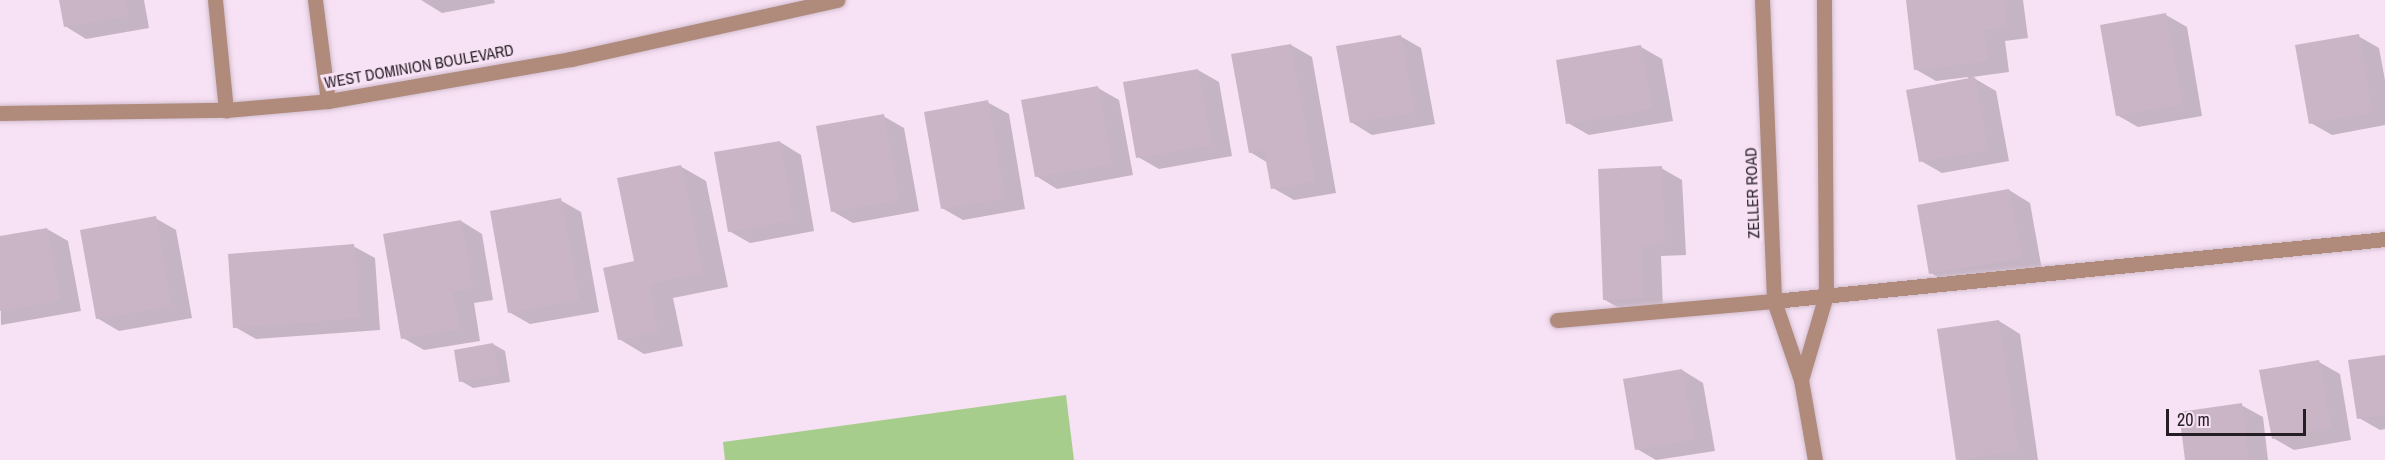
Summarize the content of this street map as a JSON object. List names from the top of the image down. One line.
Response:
{"streets":{"street":["WEST DOMINION BOULEVARD","ZELLER ROAD"]},"scale_bar":"20 m"}
